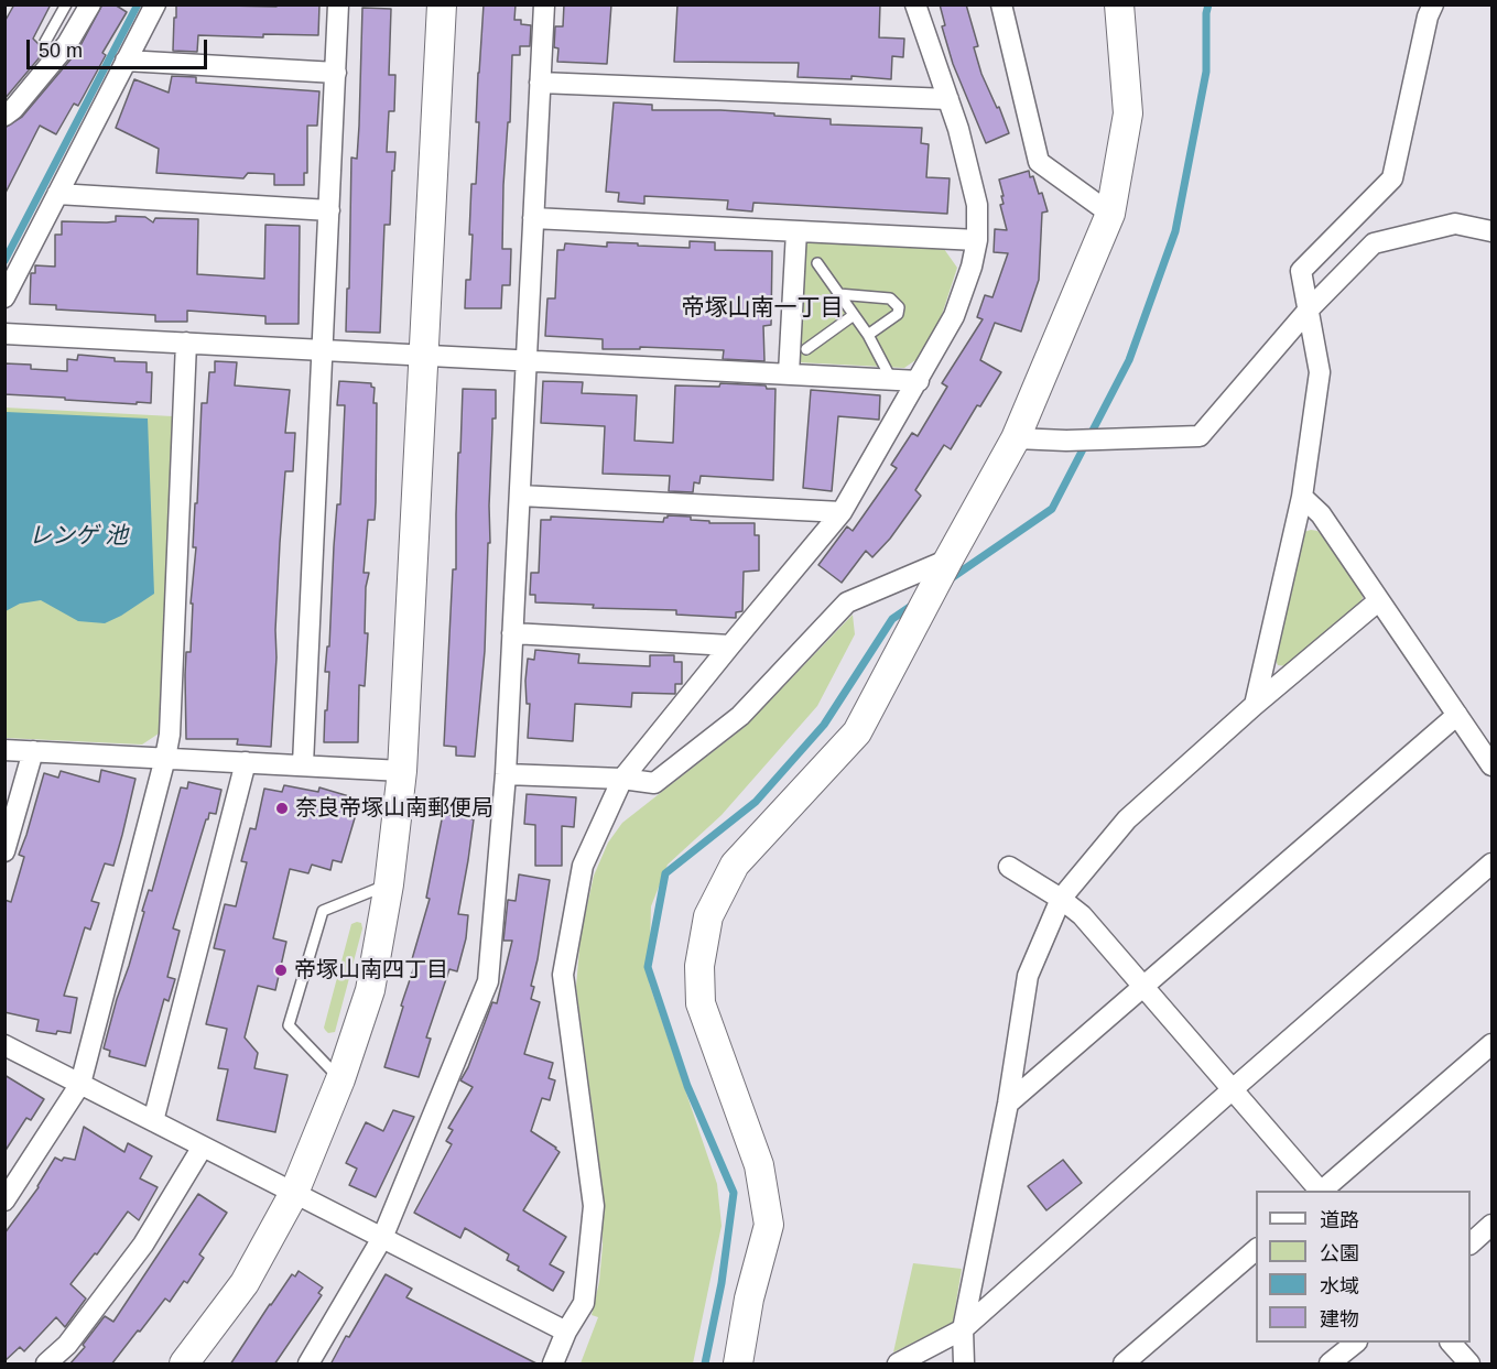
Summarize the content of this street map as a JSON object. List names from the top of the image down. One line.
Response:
{"districts":["帝塚山南一丁目"],"water":["レンゲ 池"],"places":["奈良帝塚山南郵便局","帝塚山南四丁目"],"legend":["道路","公園","水域","建物"],"scale_bar":"50 m"}
